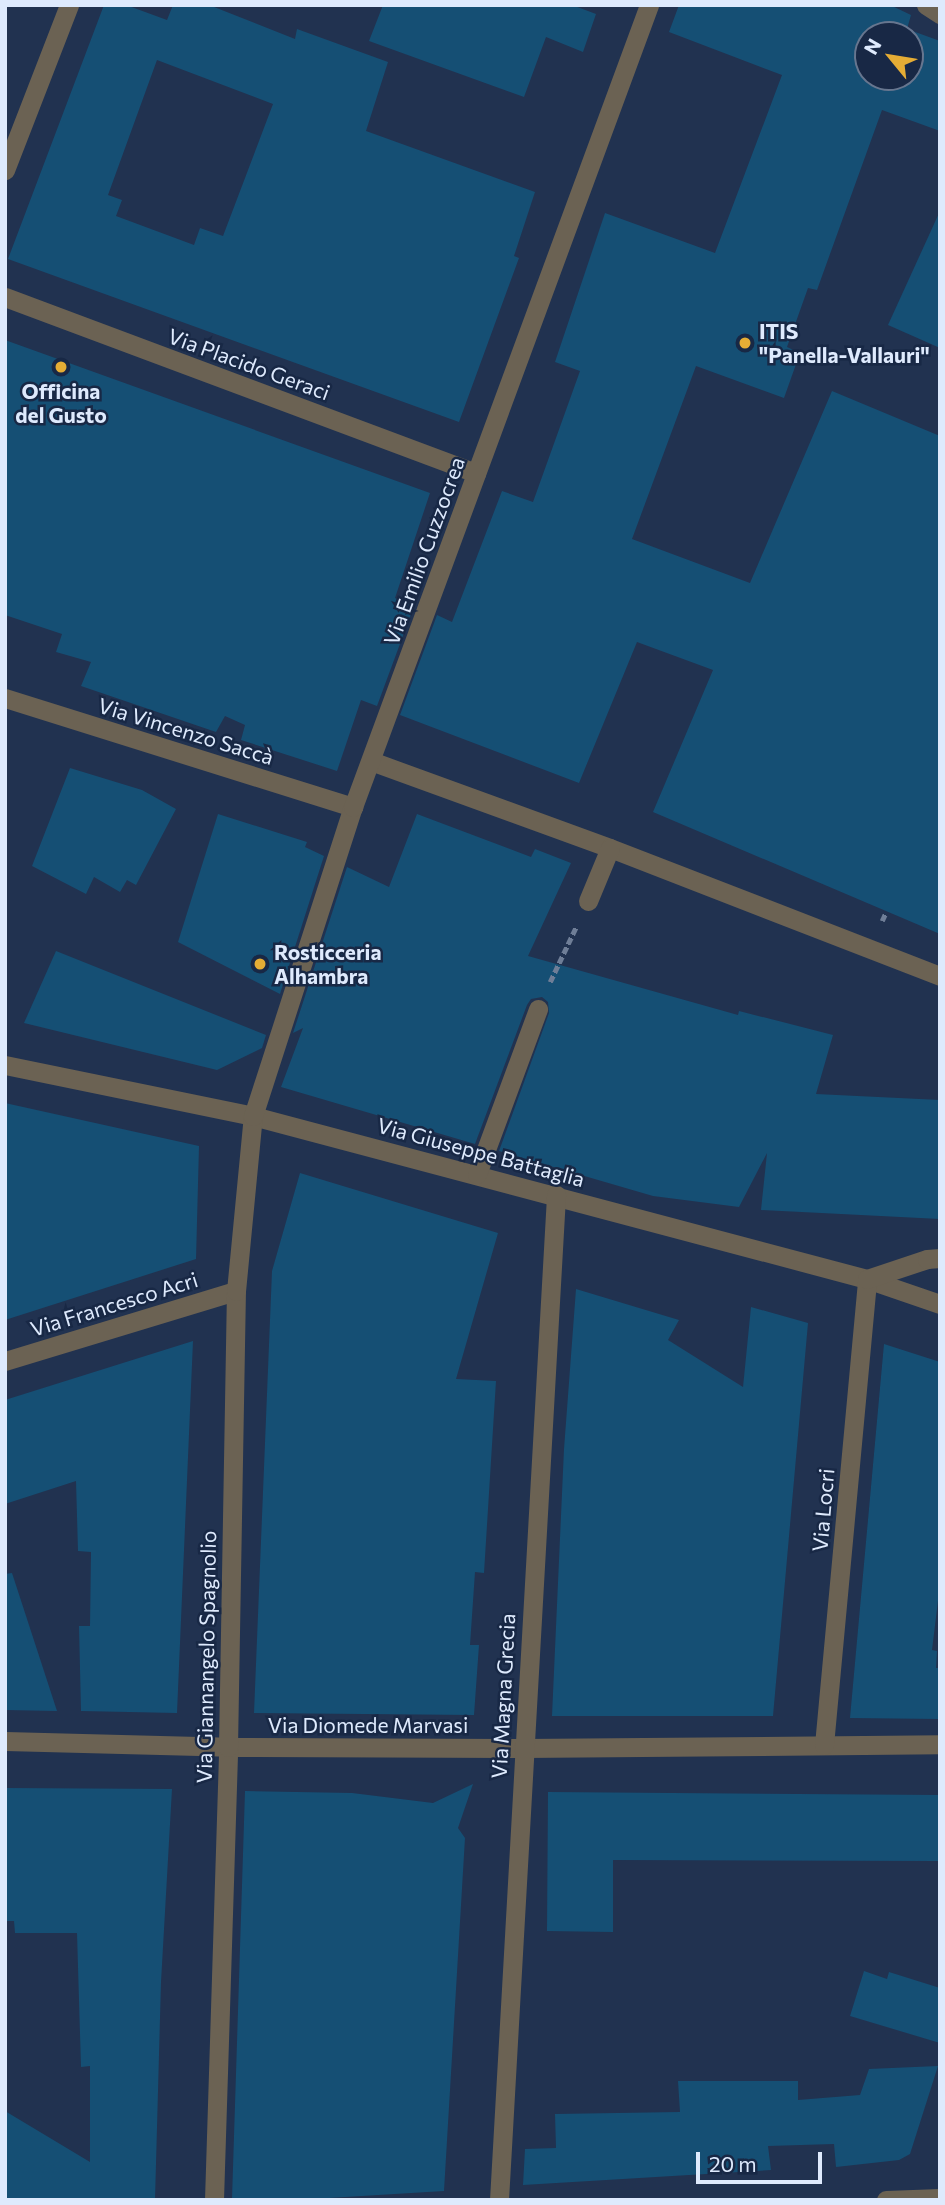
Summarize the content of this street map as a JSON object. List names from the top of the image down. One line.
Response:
{"streets":{"street":["Via Placido Geraci","Via Emilio Cuzzocrea","Via Vincenzo Saccà","Via Giuseppe Battaglia","Via Francesco Acri","Via Locri","Via Giannangelo Spagnolio","Via Magna Grecia","Via Diomede Marvasi"]},"crossings":[["Via Placido Geraci","Via Emilio Cuzzocrea"],["Via Emilio Cuzzocrea","Via Vincenzo Saccà"],["Via Emilio Cuzzocrea","Via Giuseppe Battaglia"],["Via Emilio Cuzzocrea","Via Giannangelo Spagnolio"],["Via Giuseppe Battaglia","Via Locri"],["Via Giuseppe Battaglia","Via Giannangelo Spagnolio"],["Via Giuseppe Battaglia","Via Magna Grecia"],["Via Francesco Acri","Via Giannangelo Spagnolio"],["Via Locri","Via Diomede Marvasi"],["Via Giannangelo Spagnolio","Via Diomede Marvasi"],["Via Magna Grecia","Via Diomede Marvasi"]],"places":["ITIS \"Panella-Vallauri\"","Officina del Gusto","Rosticceria Alhambra"],"scale_bar":"20 m","north":"top left"}
